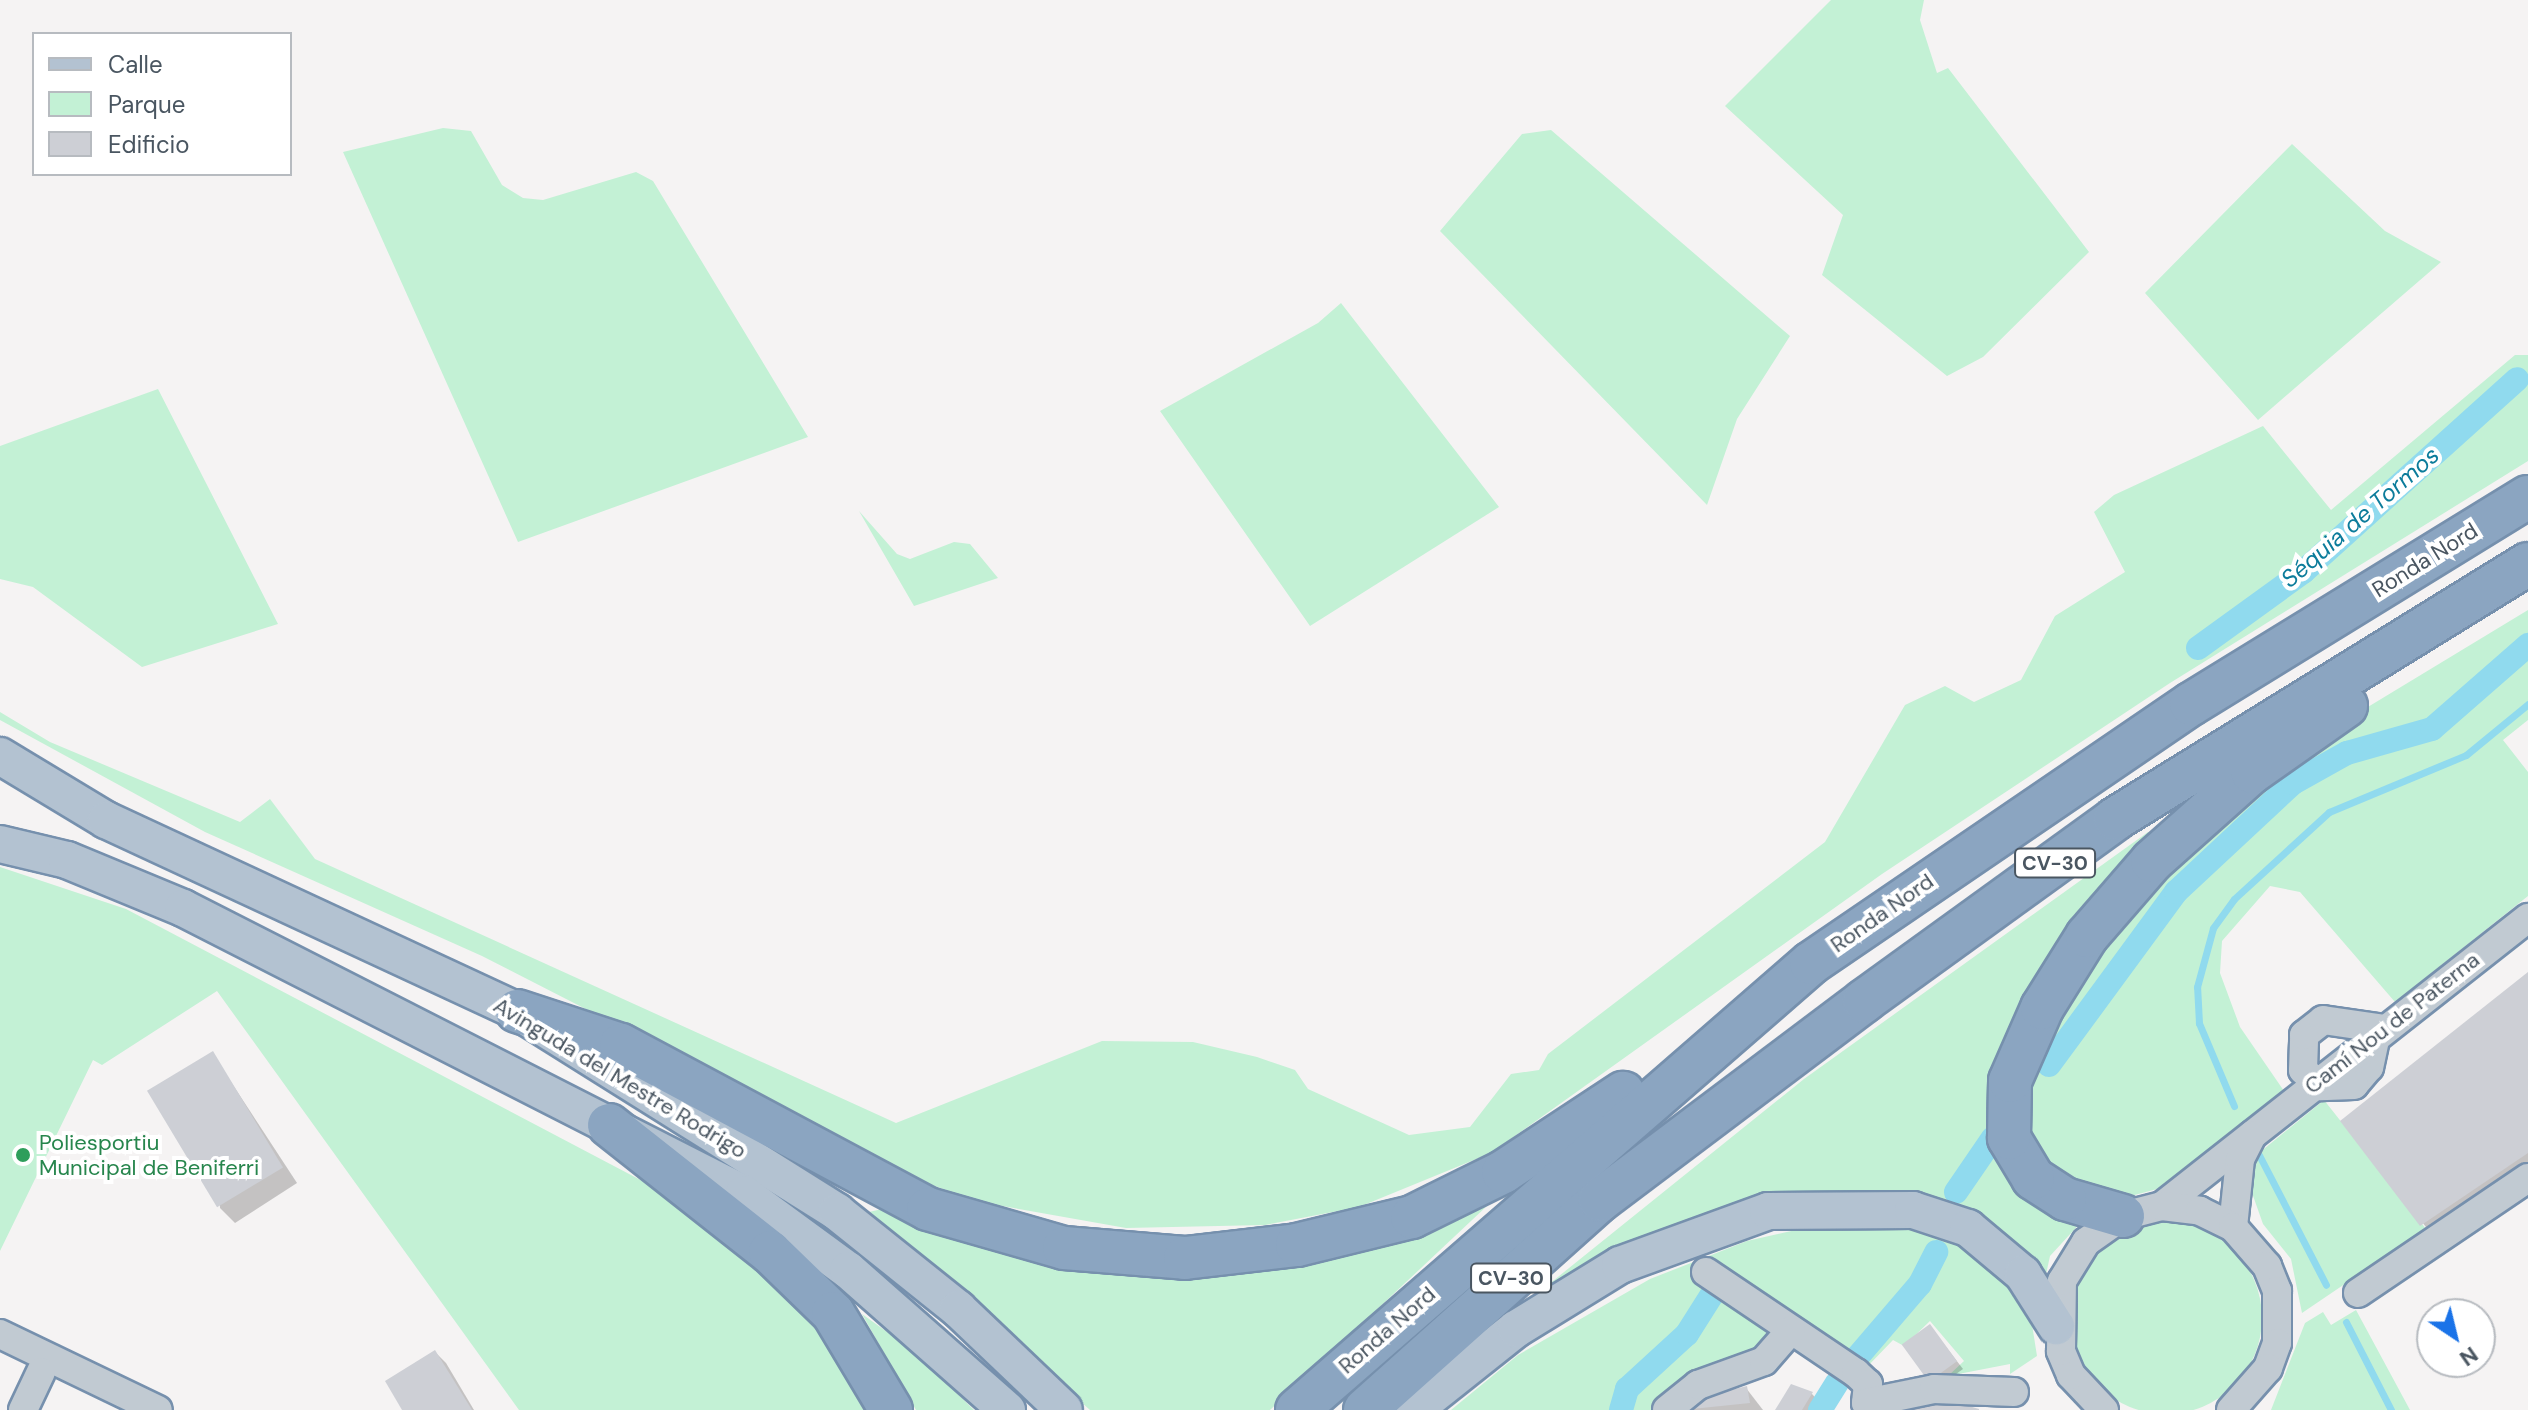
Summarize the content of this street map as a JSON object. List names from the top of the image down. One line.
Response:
{"streets":{"highway":["Ronda Nord","CV-30"],"main road":["Avinguda del Mestre Rodrigo"],"street":["Camí Nou de Paterna"]},"water":["Séquia de Tormos"],"places":["Poliesportiu Municipal de Beniferri"],"legend":["Calle","Parque","Edificio"],"north":"bottom right"}
